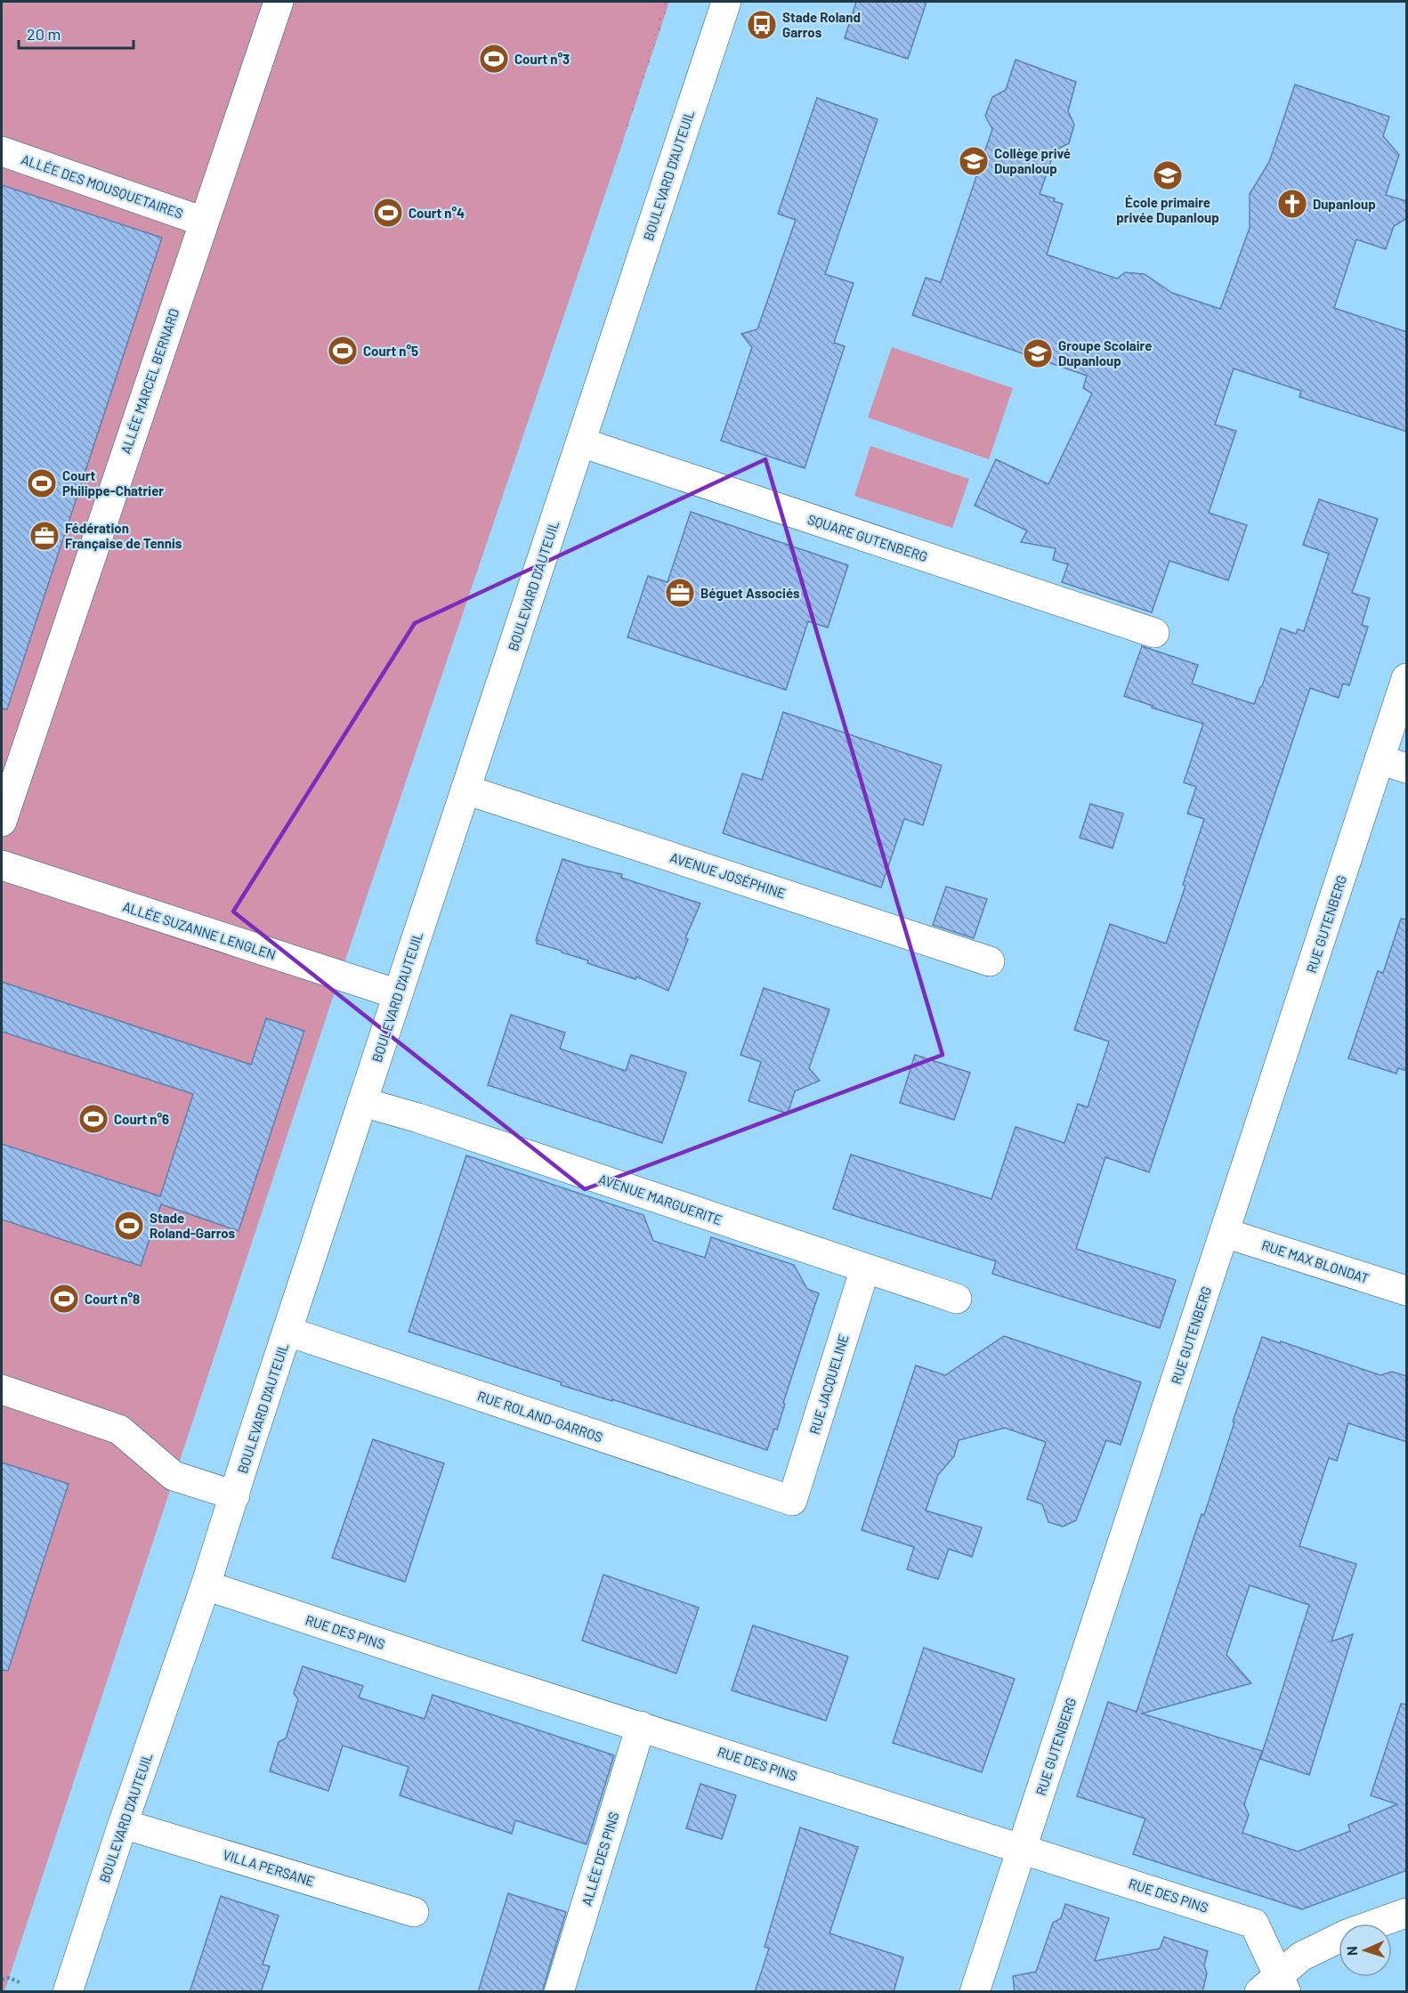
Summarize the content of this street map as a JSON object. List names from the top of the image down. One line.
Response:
{"streets":{"street":["BOULEVARD D'AUTEUIL","ALLÉE DES MOUSQUETAIRES","ALLÉE MARCEL BERNARD","SQUARE GUTENBERG","AVENUE JOSÉPHINE","RUE GUTENBERG","ALLÉE SUZANNE LENGLEN","AVENUE MARGUERITE","RUE MAX BLONDAT","RUE JACQUELINE","RUE ROLAND-GARROS","RUE DES PINS","ALLÉE DES PINS","VILLA PERSANE"]},"crossings":[["BOULEVARD D'AUTEUIL","SQUARE GUTENBERG"],["BOULEVARD D'AUTEUIL","AVENUE JOSÉPHINE"],["BOULEVARD D'AUTEUIL","ALLÉE SUZANNE LENGLEN"],["BOULEVARD D'AUTEUIL","AVENUE MARGUERITE"],["BOULEVARD D'AUTEUIL","RUE ROLAND-GARROS"],["BOULEVARD D'AUTEUIL","RUE DES PINS"],["BOULEVARD D'AUTEUIL","VILLA PERSANE"],["ALLÉE DES MOUSQUETAIRES","ALLÉE MARCEL BERNARD"],["RUE GUTENBERG","RUE MAX BLONDAT"],["RUE GUTENBERG","RUE DES PINS"],["AVENUE MARGUERITE","RUE JACQUELINE"],["RUE JACQUELINE","RUE ROLAND-GARROS"],["RUE DES PINS","ALLÉE DES PINS"]],"places":{"bus stop":["Stade Roland Garros"],"sports":["Court n°3","Court n°4","Court n°5","Court Philippe-Chatrier","Court n°6","Stade Roland-Garros","Court n°8"],"school or university":["Collège privé Dupanloup","École primaire privée Dupanloup","Groupe Scolaire Dupanloup"],"church":["Dupanloup"],"office":["Fédération Française de Tennis","Béguet Associés"]},"scale_bar":"20 m","north":"left"}
